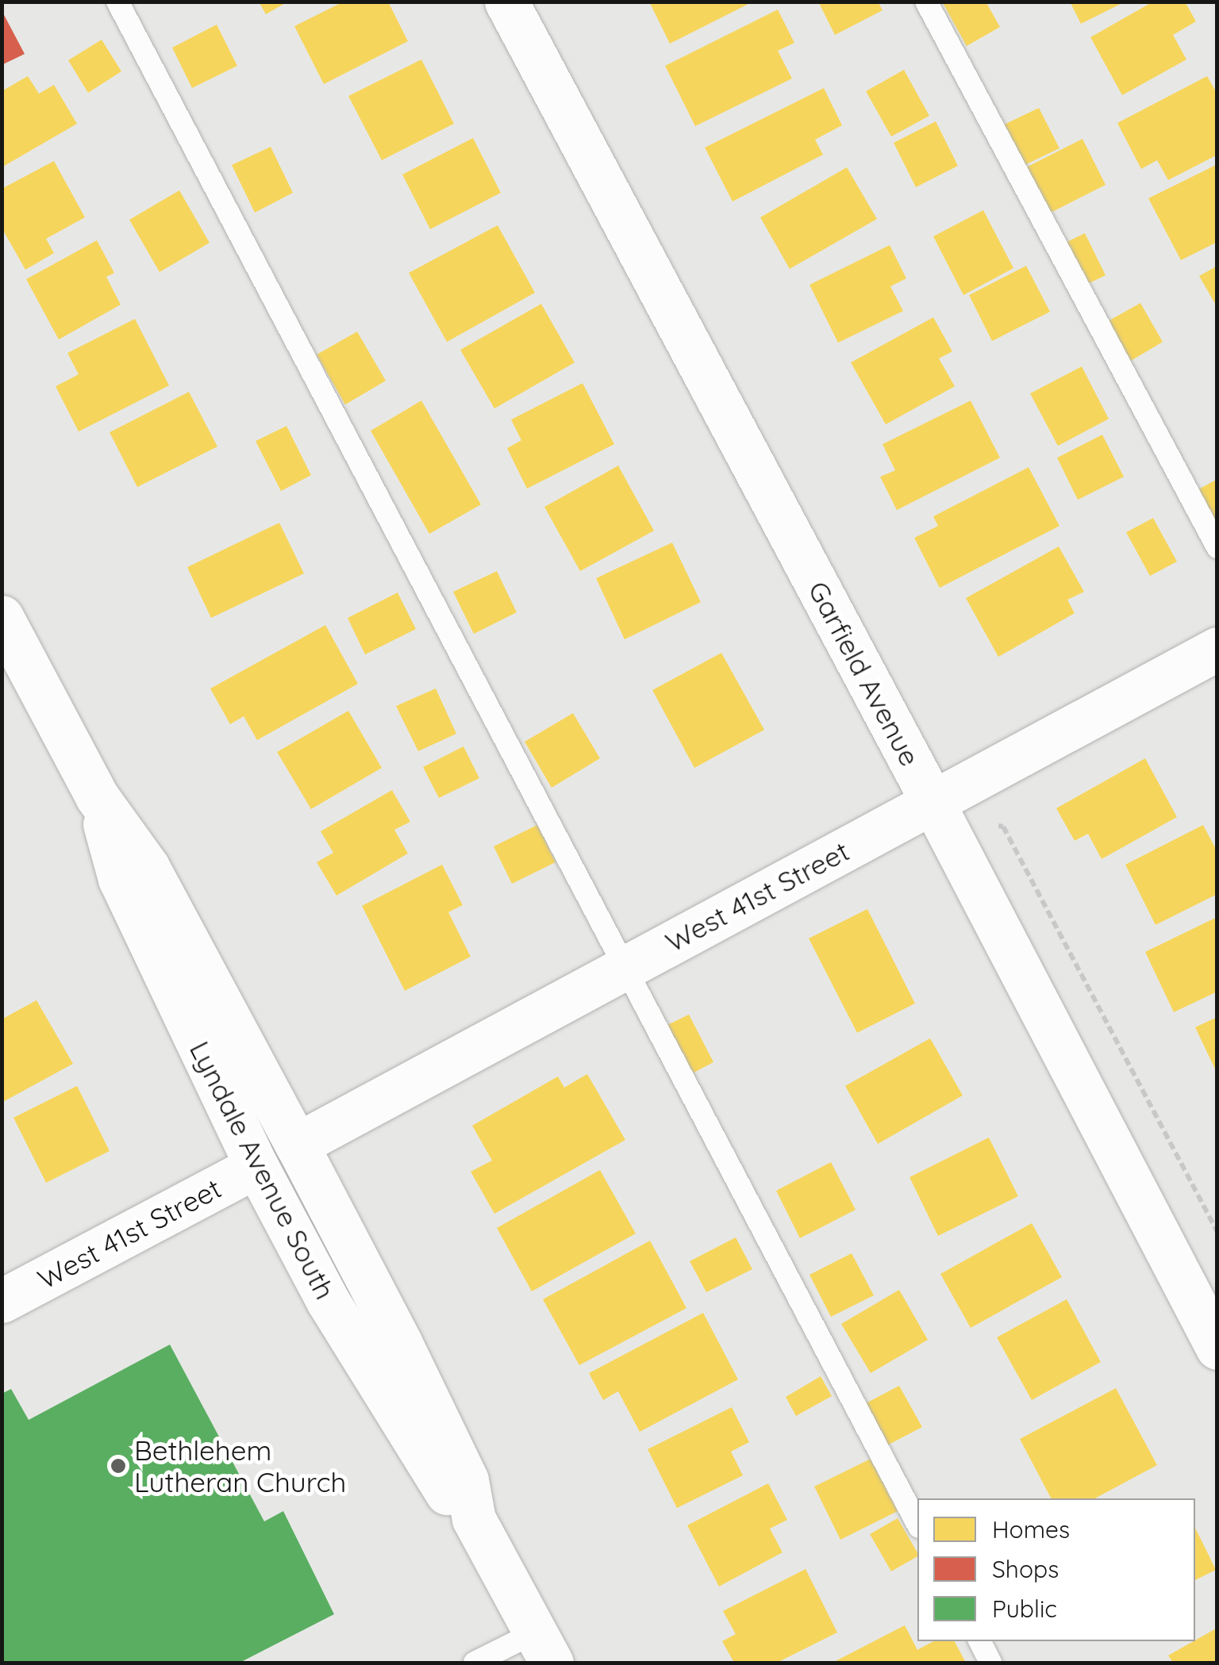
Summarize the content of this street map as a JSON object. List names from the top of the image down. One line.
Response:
{"streets":{"street":["Garfield Avenue","West 41st Street","Lyndale Avenue South"]},"crossings":[["Garfield Avenue","West 41st Street"],["West 41st Street","Lyndale Avenue South"]],"places":["Bethlehem Lutheran Church"],"legend":["Homes","Shops","Public"]}
